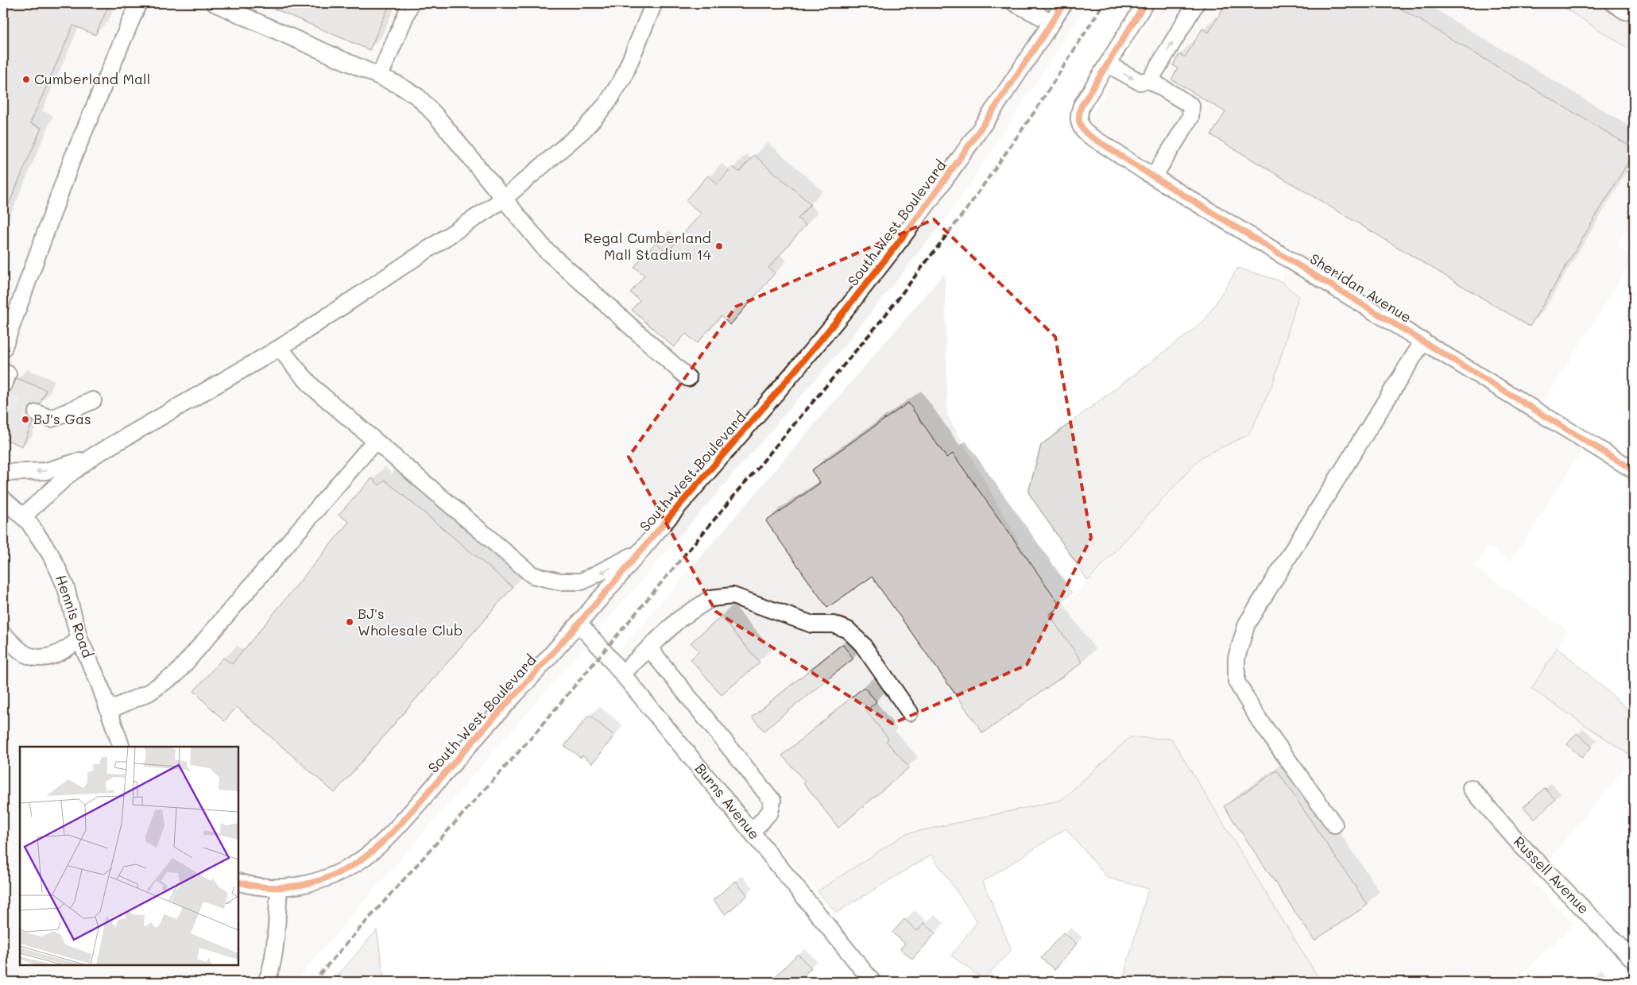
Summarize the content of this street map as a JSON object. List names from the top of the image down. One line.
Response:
{"streets":{"street":["South West Boulevard","Sheridan Avenue","Hennis Road","Burns Avenue","Russell Avenue"]},"crossings":[["South West Boulevard","Burns Avenue"]],"places":["Cumberland Mall","Regal Cumberland Mall Stadium 14","BJ's Gas","BJ's Wholesale Club"]}
